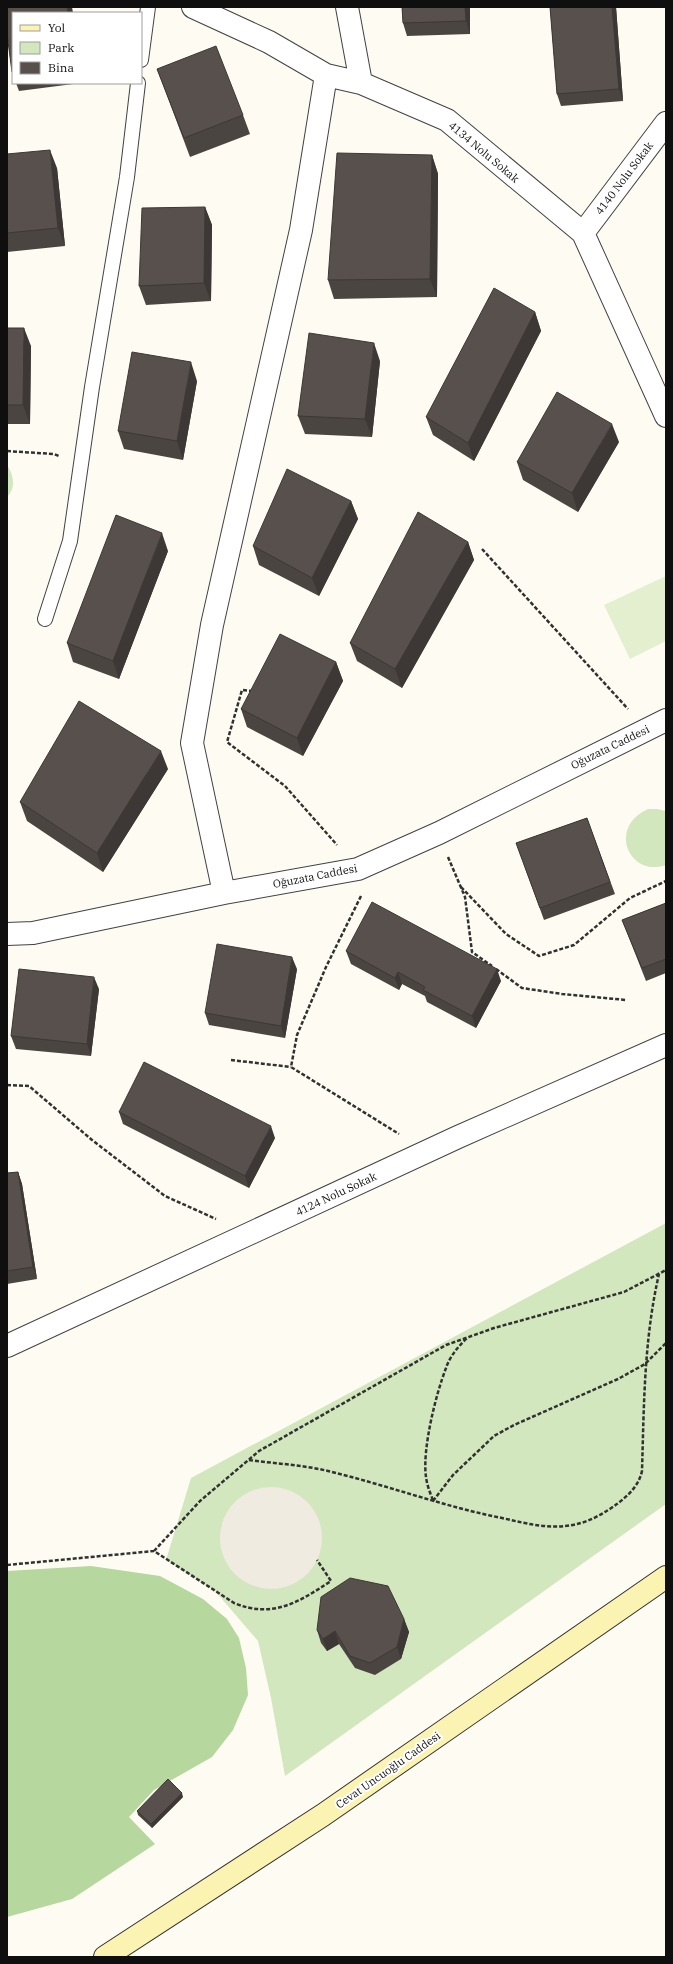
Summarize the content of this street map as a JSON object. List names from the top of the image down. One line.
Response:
{"streets":{"street":["4134 Nolu Sokak","4140 Nolu Sokak","Oğuzata Caddesi","4124 Nolu Sokak","Cevat Uncuoğlu Caddesi"]},"crossings":[["4134 Nolu Sokak","4140 Nolu Sokak"]],"legend":["Yol","Park","Bina"]}
